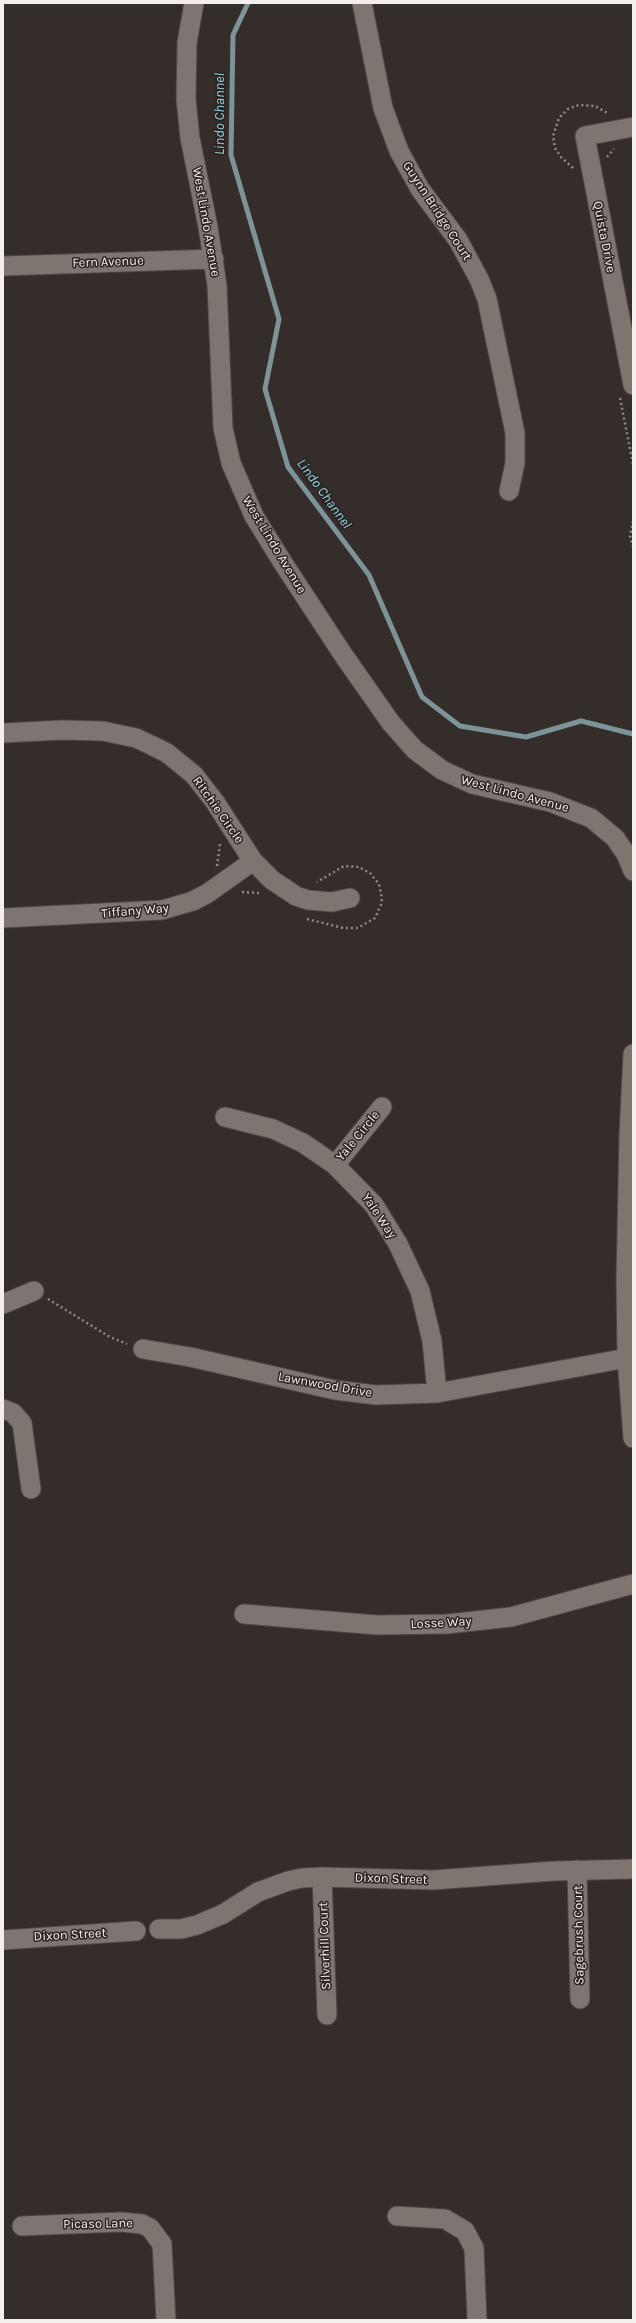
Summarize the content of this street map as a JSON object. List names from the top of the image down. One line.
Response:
{"streets":{"street":["Guynn Bridge Court","West Lindo Avenue","Quista Drive","Fern Avenue","Ritchie Circle","Tiffany Way","Yale Circle","Yale Way","Lawnwood Drive","Losse Way","Dixon Street","Sagebrush Court","Silverhill Court","Picaso Lane"]},"crossings":[["West Lindo Avenue","Fern Avenue"],["Ritchie Circle","Tiffany Way"],["Yale Circle","Yale Way"],["Yale Way","Lawnwood Drive"],["Dixon Street","Sagebrush Court"],["Dixon Street","Silverhill Court"]],"water":["Lindo Channel"]}
